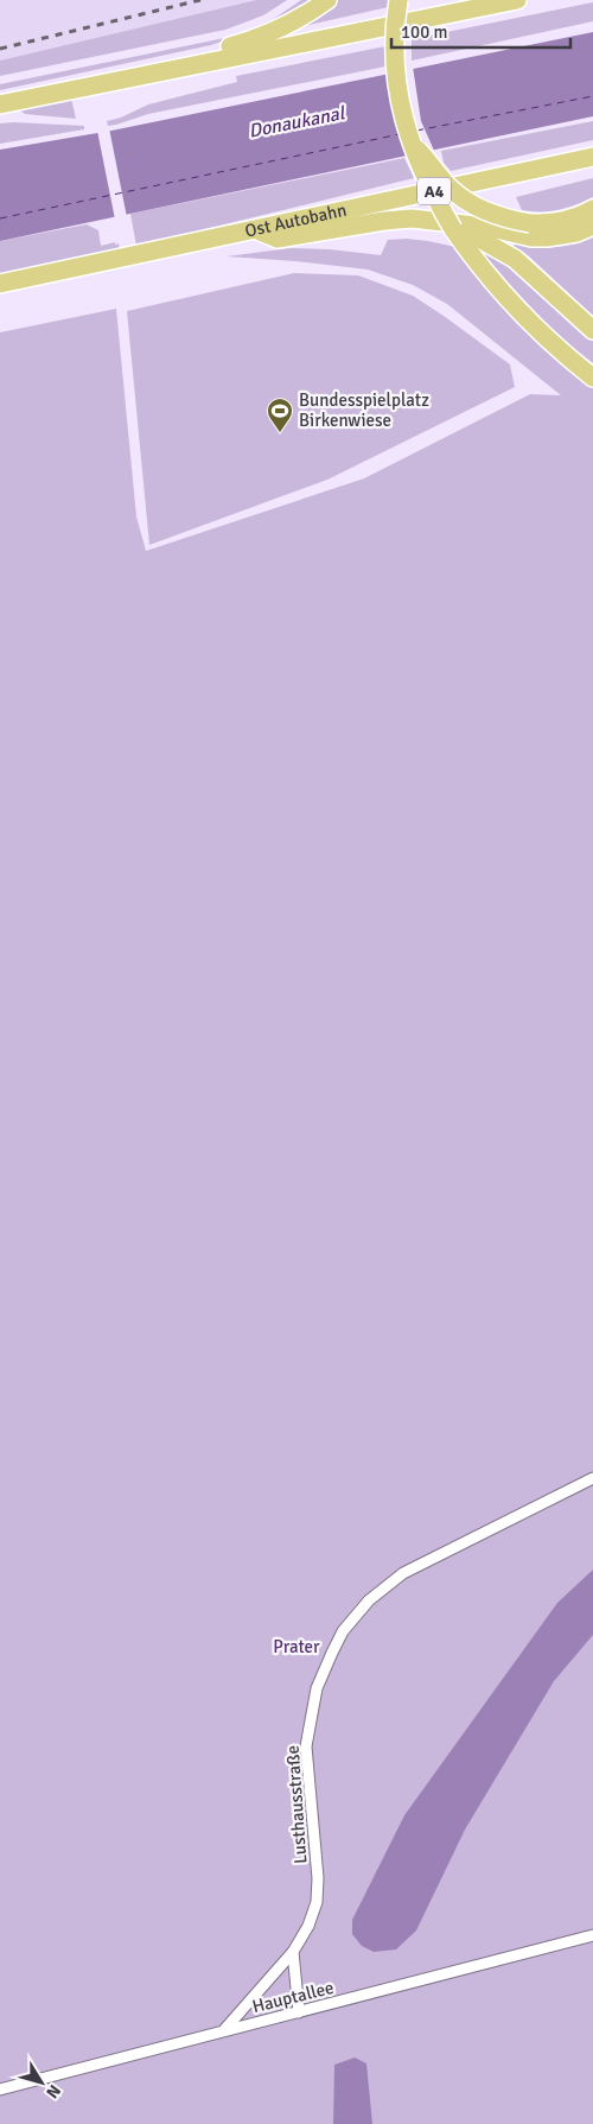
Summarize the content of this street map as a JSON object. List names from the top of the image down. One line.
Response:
{"streets":{"highway":["A4","Ost Autobahn"],"street":["Lusthausstraße","Hauptallee"]},"crossings":[["Lusthausstraße","Hauptallee"]],"water":["Donaukanal"],"parks":["Prater"],"places":{"sports":["Bundesspielplatz Birkenwiese"]},"scale_bar":"100 m","north":"bottom right"}
